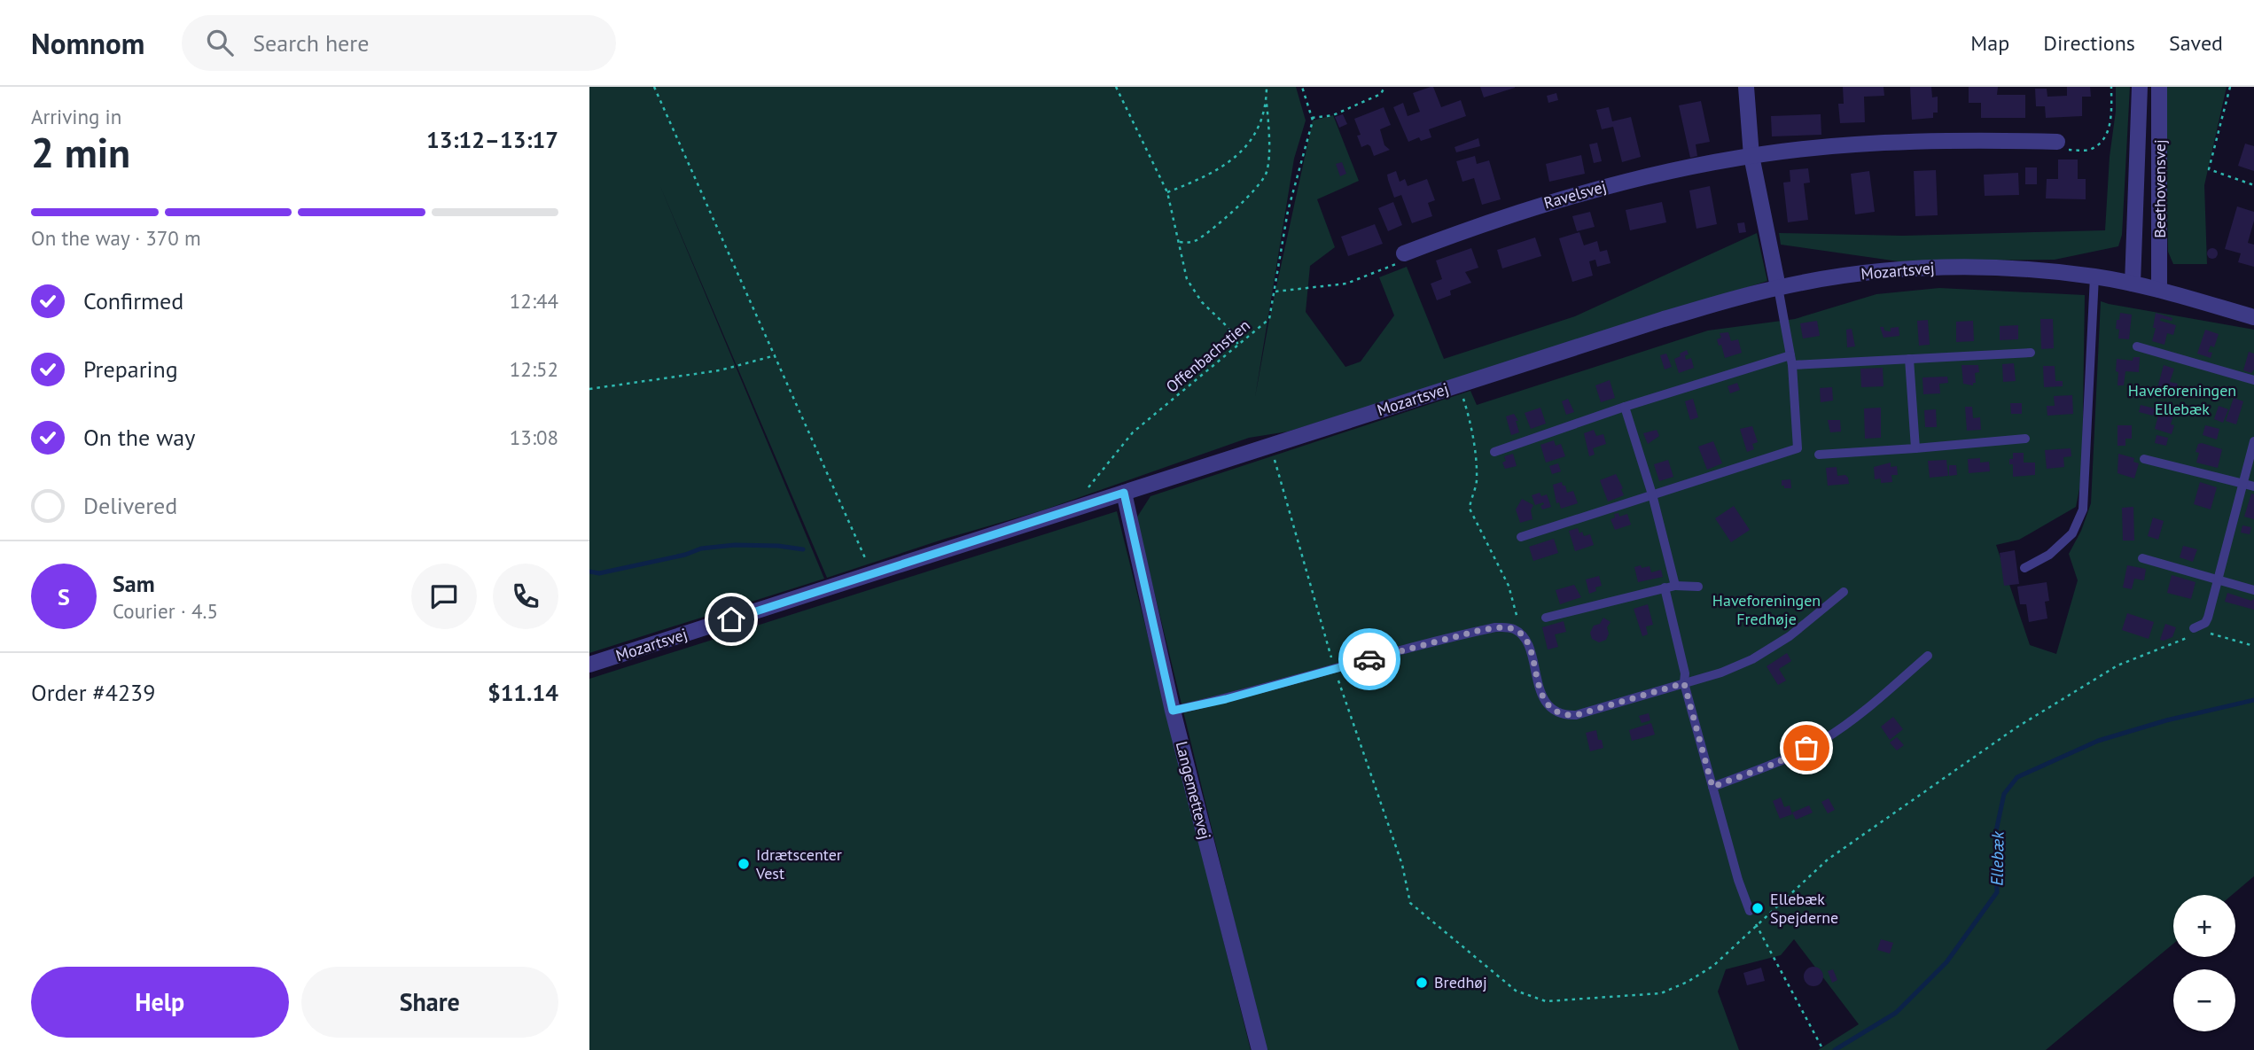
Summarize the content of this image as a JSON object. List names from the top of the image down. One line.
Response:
{"streets":{"street":["Beethovensvej","Ravelsvej","Mozartsvej","Langemettevej"],"path":["Offenbachstien"]},"crossings":[["Beethovensvej","Mozartsvej"],["Mozartsvej","Langemettevej"]],"water":["Ellebæk"],"parks":["Haveforeningen Ellebæk","Haveforeningen Fredhøje"],"places":["Idrætscenter Vest","Ellebæk Spejderne","Bredhøj"],"page":{"header":"Nomnom","search":"Search here","nav":["Map","Directions","Saved"],"heading":["2 min","Arriving in","13:12–13:17"],"panel":["Sam","Courier · 4.5","Order #4239","$11.14"],"bar":"On the way · 370 m","list":[["Confirmed","12:44"],["Preparing","12:52"],["On the way","13:08"],"Delivered"],"round":"S","map_buttons":["+","−"],"buttons":["Help","Share"]}}
